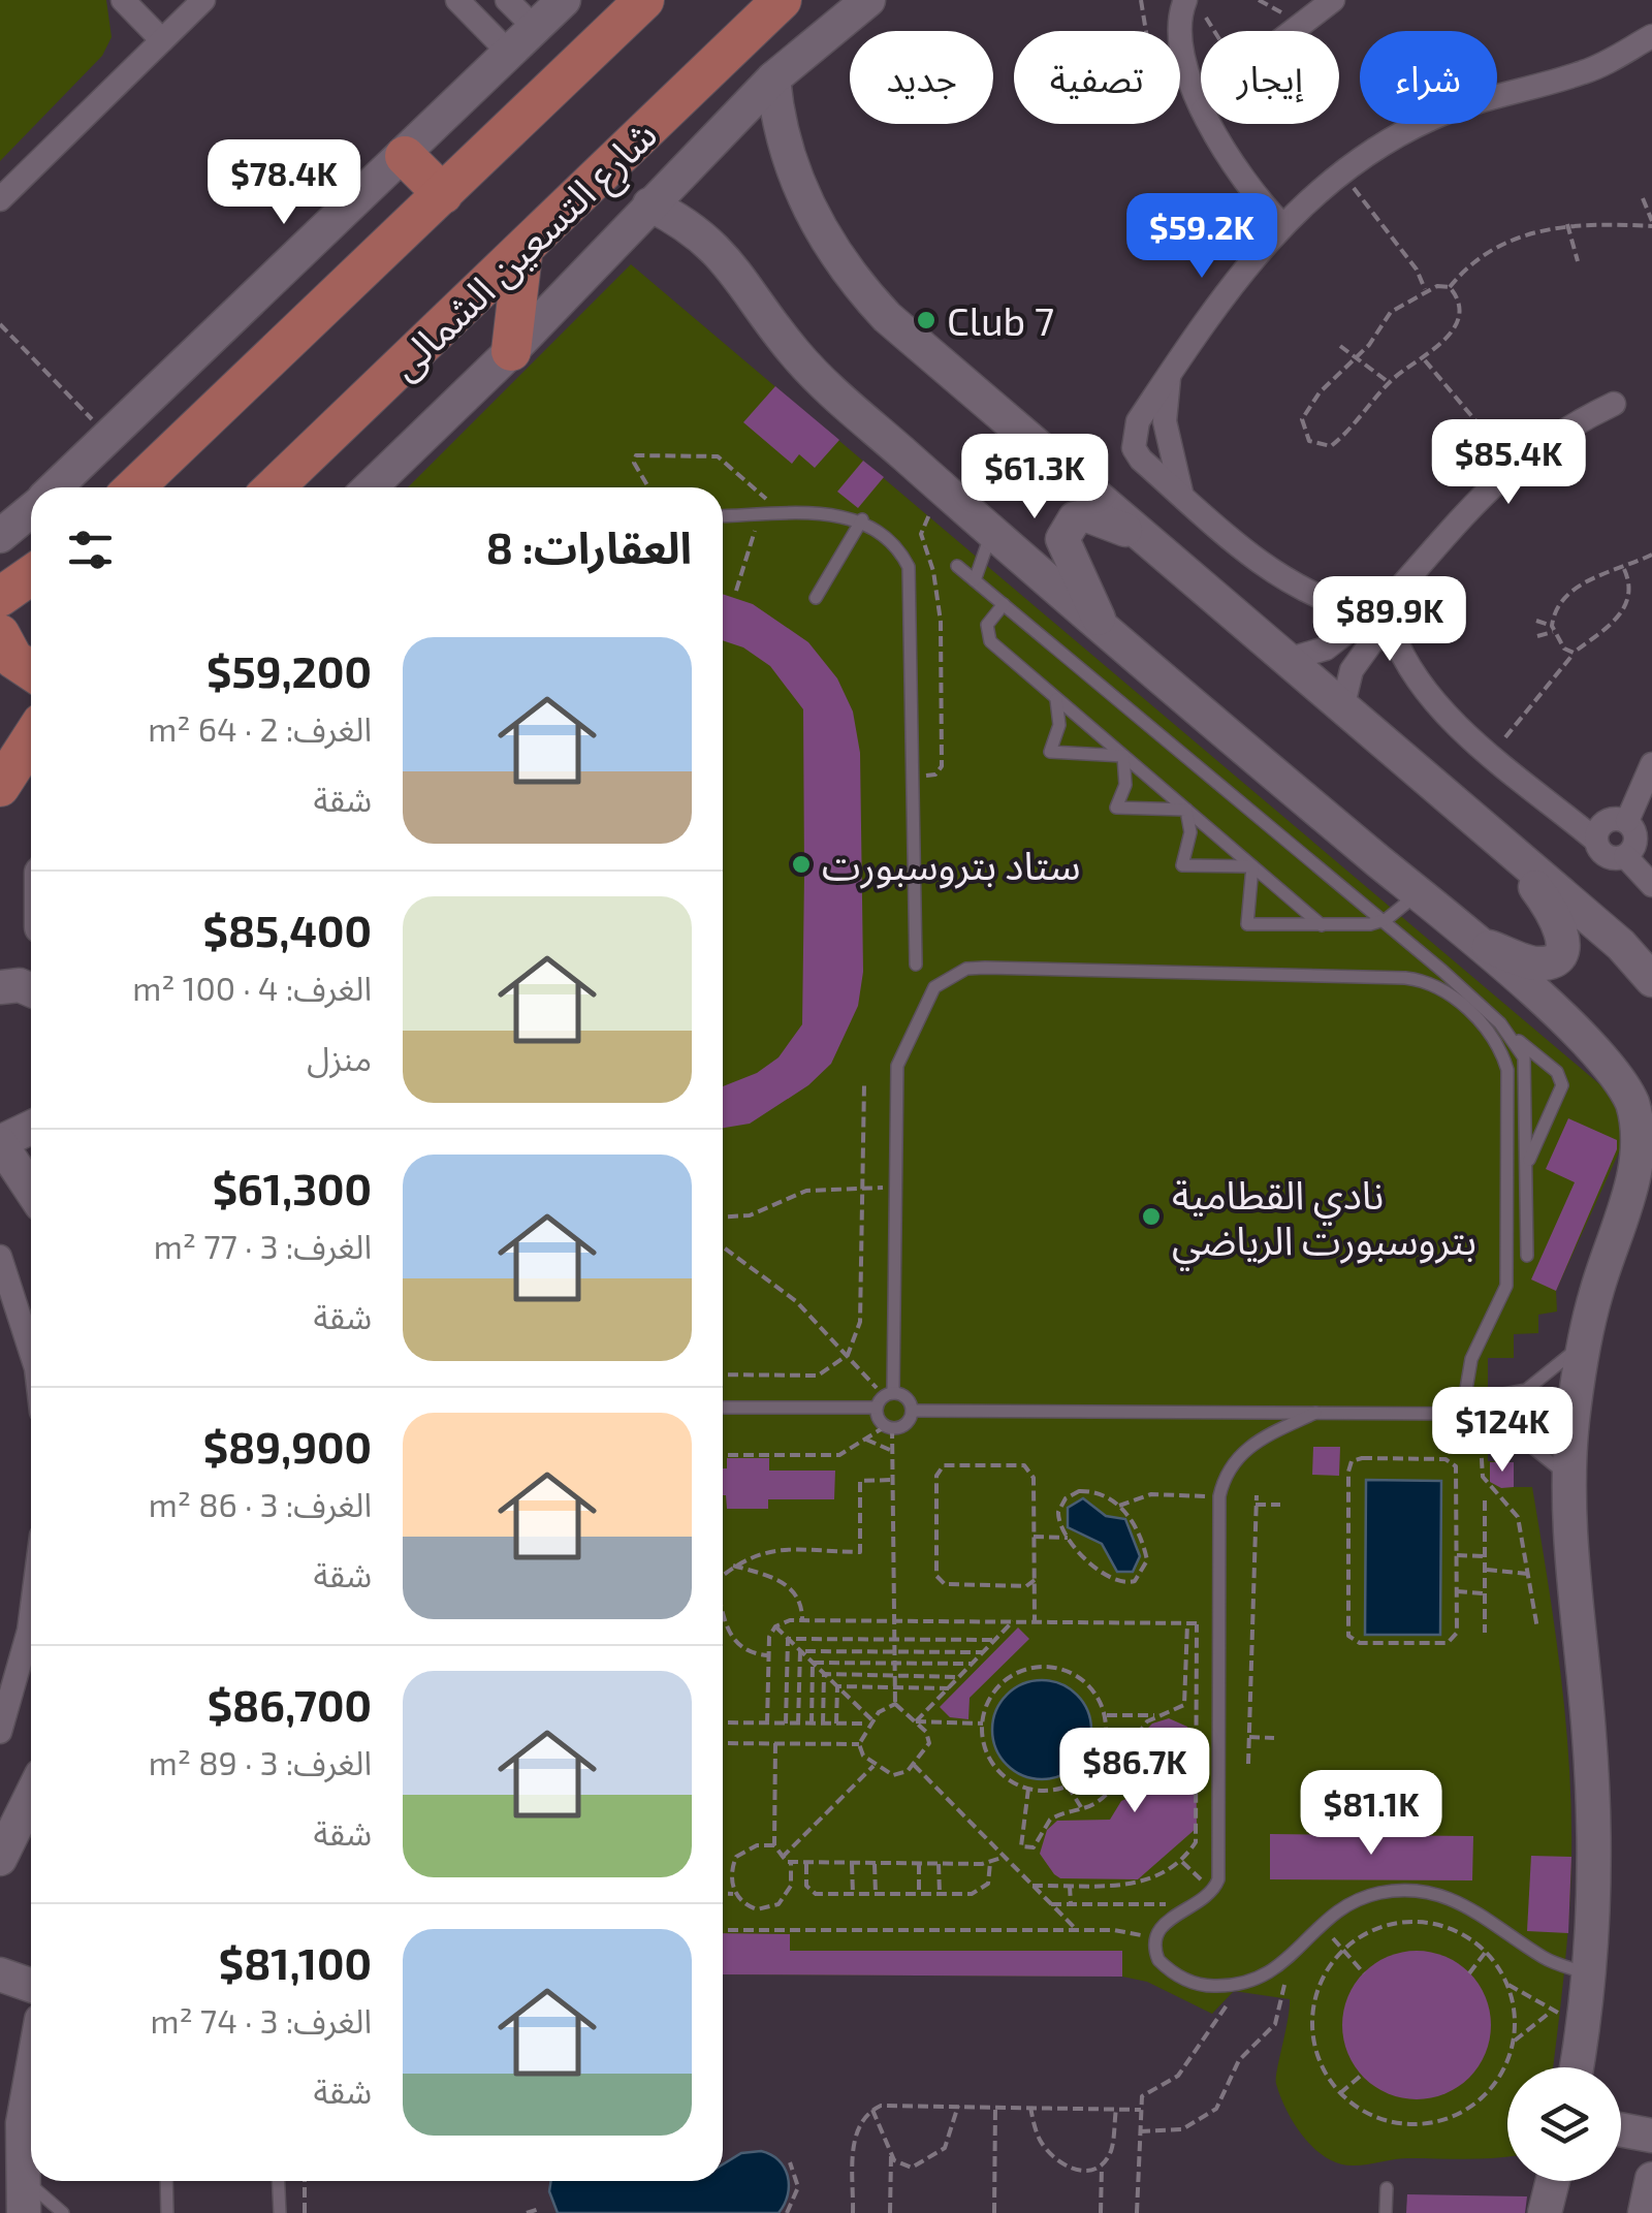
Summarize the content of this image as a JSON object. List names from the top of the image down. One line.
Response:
{"streets":{"main road":["شارع التسعين الشمالى"]},"places":["Club 7","ستاد بتروسبورت","نادي القطامية بتروسبورت الرياضي"],"page":{"chip":["شراء","إيجار","تصفية","جديد"],"price":["$78.4K","$59.2K","$85.4K","$61.3K","$89.9K","$124K","$86.7K","$81.1K"],"heading":"العقارات: 8","list":[{"name":"$59,200","note":"الغرف: 2 · 64 m² · شقة"},{"name":"$85,400","note":"الغرف: 4 · 100 m² · منزل"},{"name":"$61,300","note":"الغرف: 3 · 77 m² · شقة"},{"name":"$89,900","note":"الغرف: 3 · 86 m² · شقة"},{"name":"$86,700","note":"الغرف: 3 · 89 m² · شقة"},{"name":"$81,100","note":"الغرف: 3 · 74 m² · شقة"}]}}
